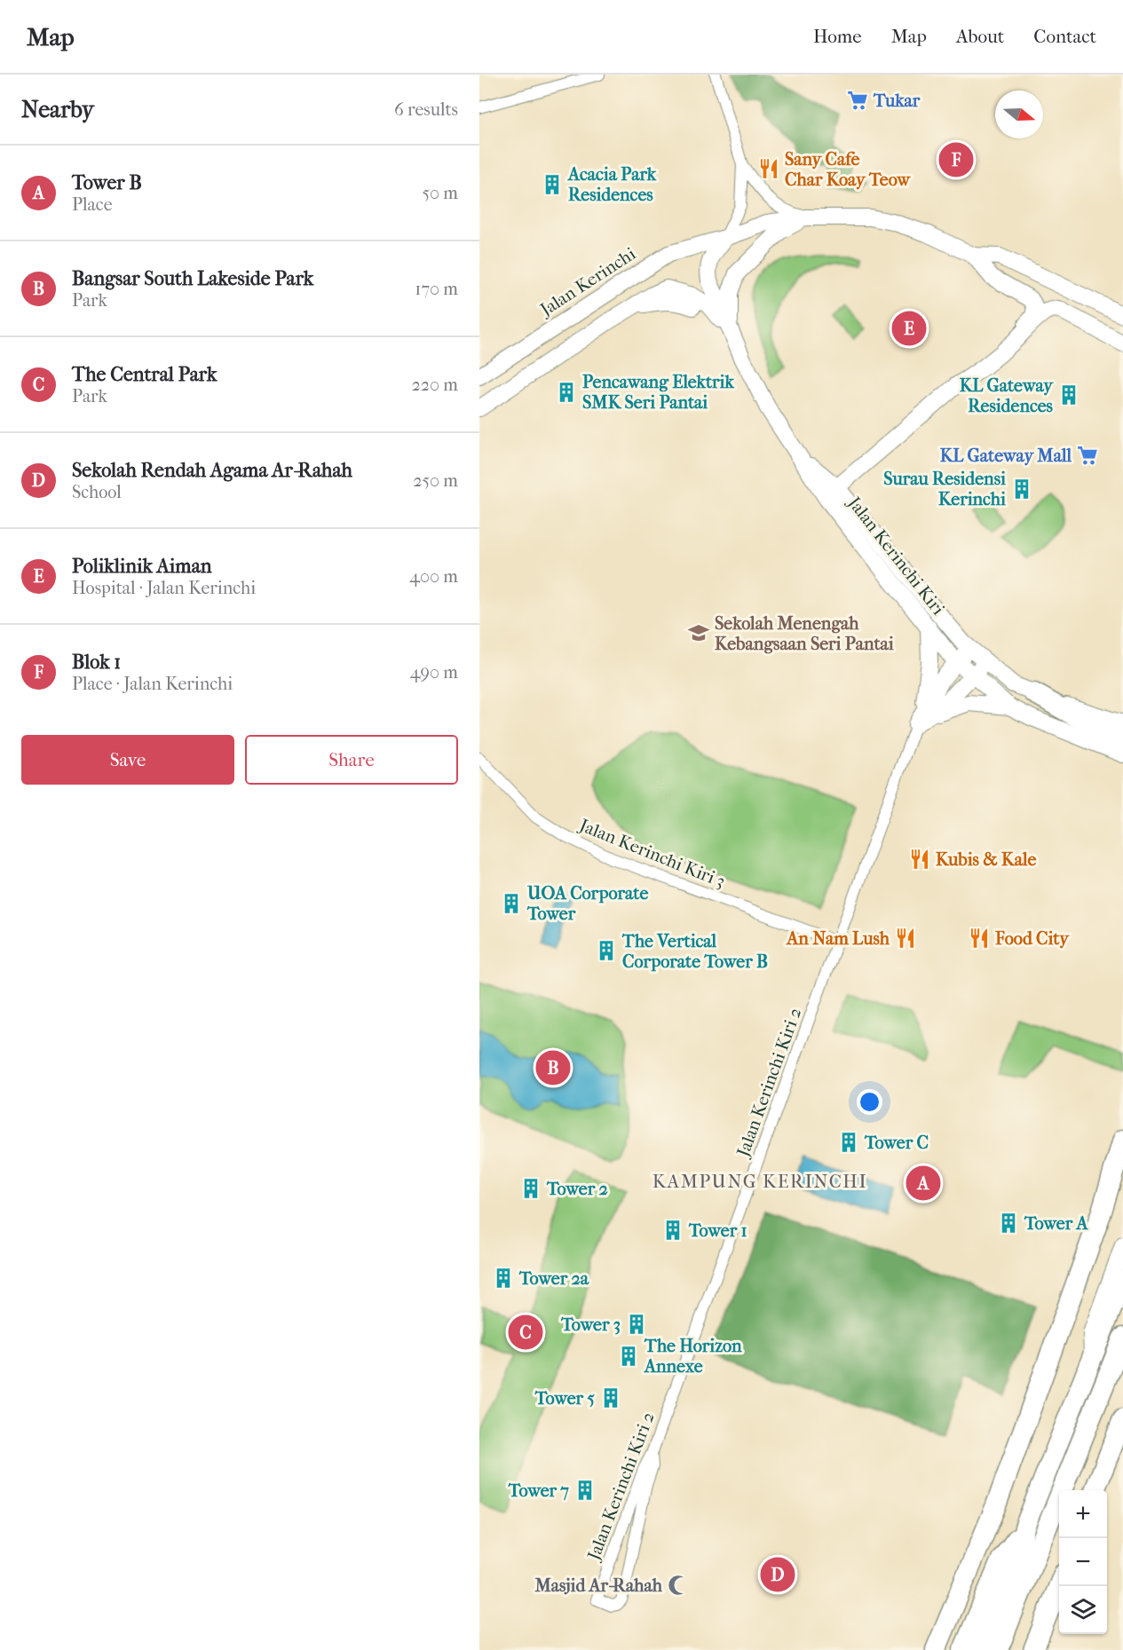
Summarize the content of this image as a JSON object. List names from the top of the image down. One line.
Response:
{"streets":{"main road":["Jalan Kerinchi","Jalan Kerinchi Kiri"],"street":["Jalan Kerinchi Kiri 3","Jalan Kerinchi Kiri 2"]},"crossings":[["Jalan Kerinchi","Jalan Kerinchi Kiri"],["Jalan Kerinchi Kiri 3","Jalan Kerinchi Kiri 2"]],"districts":["KAMPUNG KERINCHI"],"places":{"supermarket":["Tukar","KL Gateway Mall"],"restaurant":["Sany Cafe Char Koay Teow","Kubis & Kale","An Nam Lush","Food City"],"building":["Acacia Park Residences","Pencawang Elektrik SMK Seri Pantai","KL Gateway Residences","Surau Residensi Kerinchi","UOA Corporate Tower","The Vertical Corporate Tower B","Tower C","Tower 2","Tower A","Tower 1","Tower 2a","Tower 3","The Horizon Annexe","Tower 5","Tower 7"],"school or university":["Sekolah Menengah Kebangsaan Seri Pantai"],"mosque":["Masjid Ar-Rahah"]},"north":"right","page":{"header":"Map","nav":["Home","Map","About","Contact"],"heading":["Nearby","6 results"],"pins":["F","E","B","A","C","D"],"list":[{"mark":"A","name":"Tower B","note":"Place","value":"50 m"},{"mark":"B","name":"Bangsar South Lakeside Park","note":"Park","value":"170 m"},{"mark":"C","name":"The Central Park","note":"Park","value":"220 m"},{"mark":"D","name":"Sekolah Rendah Agama Ar-Rahah","note":"School","value":"250 m"},{"mark":"E","name":"Poliklinik Aiman","note":"Hospital · Jalan Kerinchi","value":"400 m"},{"mark":"F","name":"Blok 1","note":"Place · Jalan Kerinchi","value":"490 m"}],"buttons":["Save","Share"],"map_buttons":["+","−"]}}
